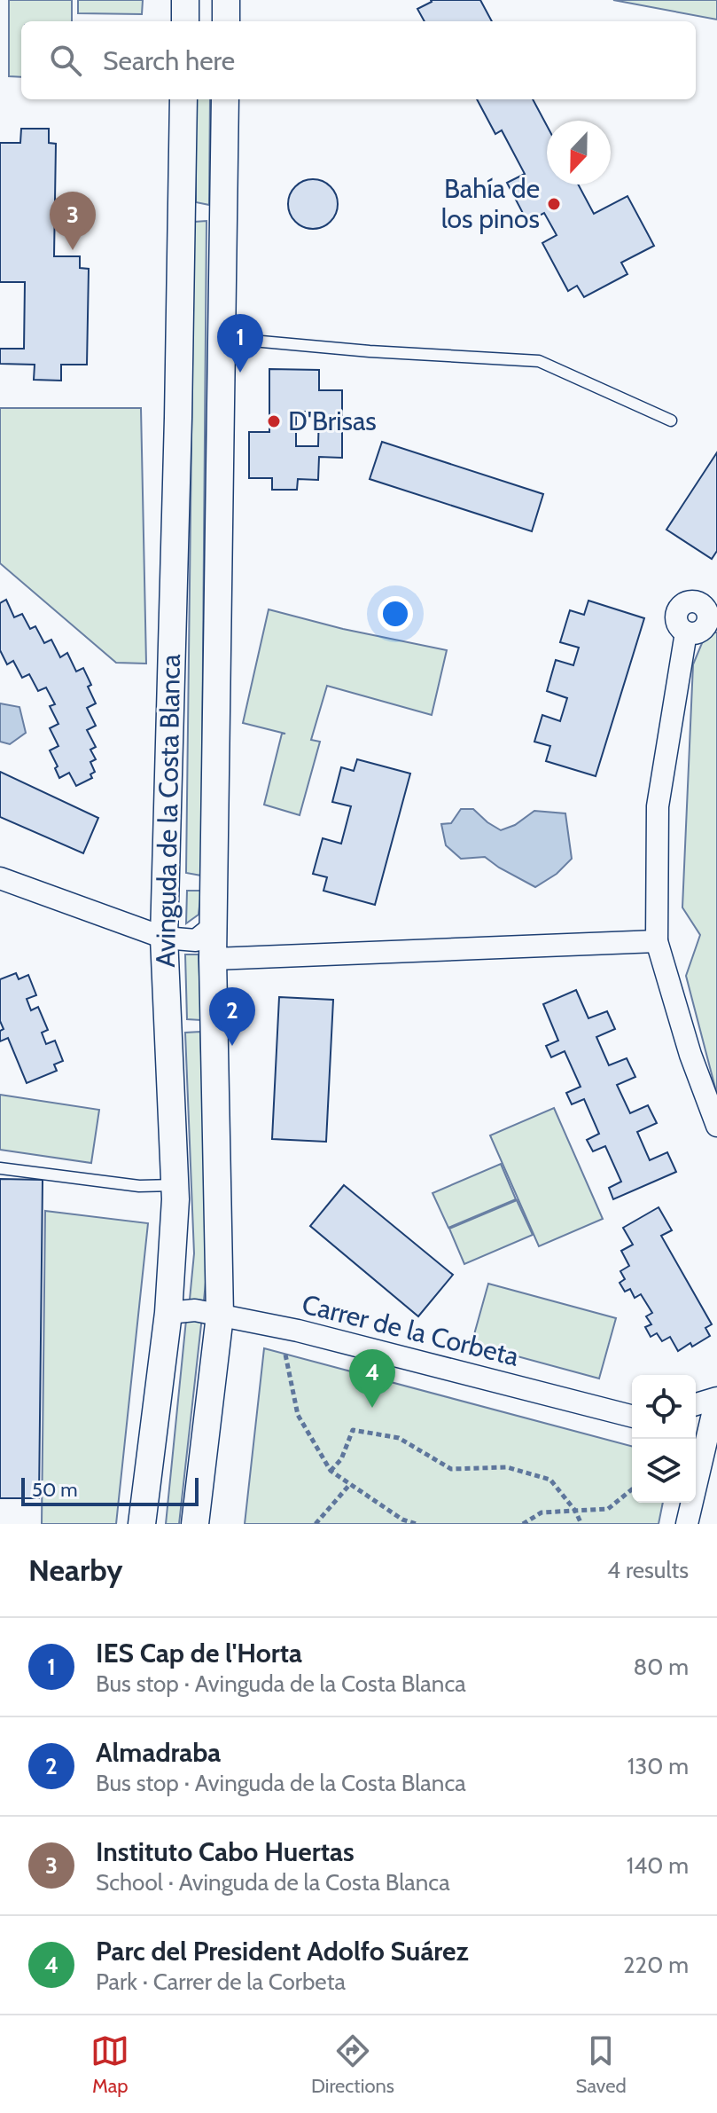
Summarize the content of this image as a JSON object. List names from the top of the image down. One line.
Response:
{"streets":{"street":["Avinguda de la Costa Blanca","Carrer de la Corbeta"]},"crossings":[["Avinguda de la Costa Blanca","Carrer de la Corbeta"]],"places":["Bahía de los pinos","D'Brisas"],"scale_bar":"50 m","north":"bottom","page":{"search":"Search here","pins":["3","1","2","4"],"scale":"50 m","heading":["Nearby","4 results"],"list":[{"mark":"1","name":"IES Cap de l'Horta","note":"Bus stop · Avinguda de la Costa Blanca","value":"80 m"},{"mark":"2","name":"Almadraba","note":"Bus stop · Avinguda de la Costa Blanca","value":"130 m"},{"mark":"3","name":"Instituto Cabo Huertas","note":"School · Avinguda de la Costa Blanca","value":"140 m"},{"mark":"4","name":"Parc del President Adolfo Suárez","note":"Park · Carrer de la Corbeta","value":"220 m"}],"nav":["Map","Directions","Saved"]}}
